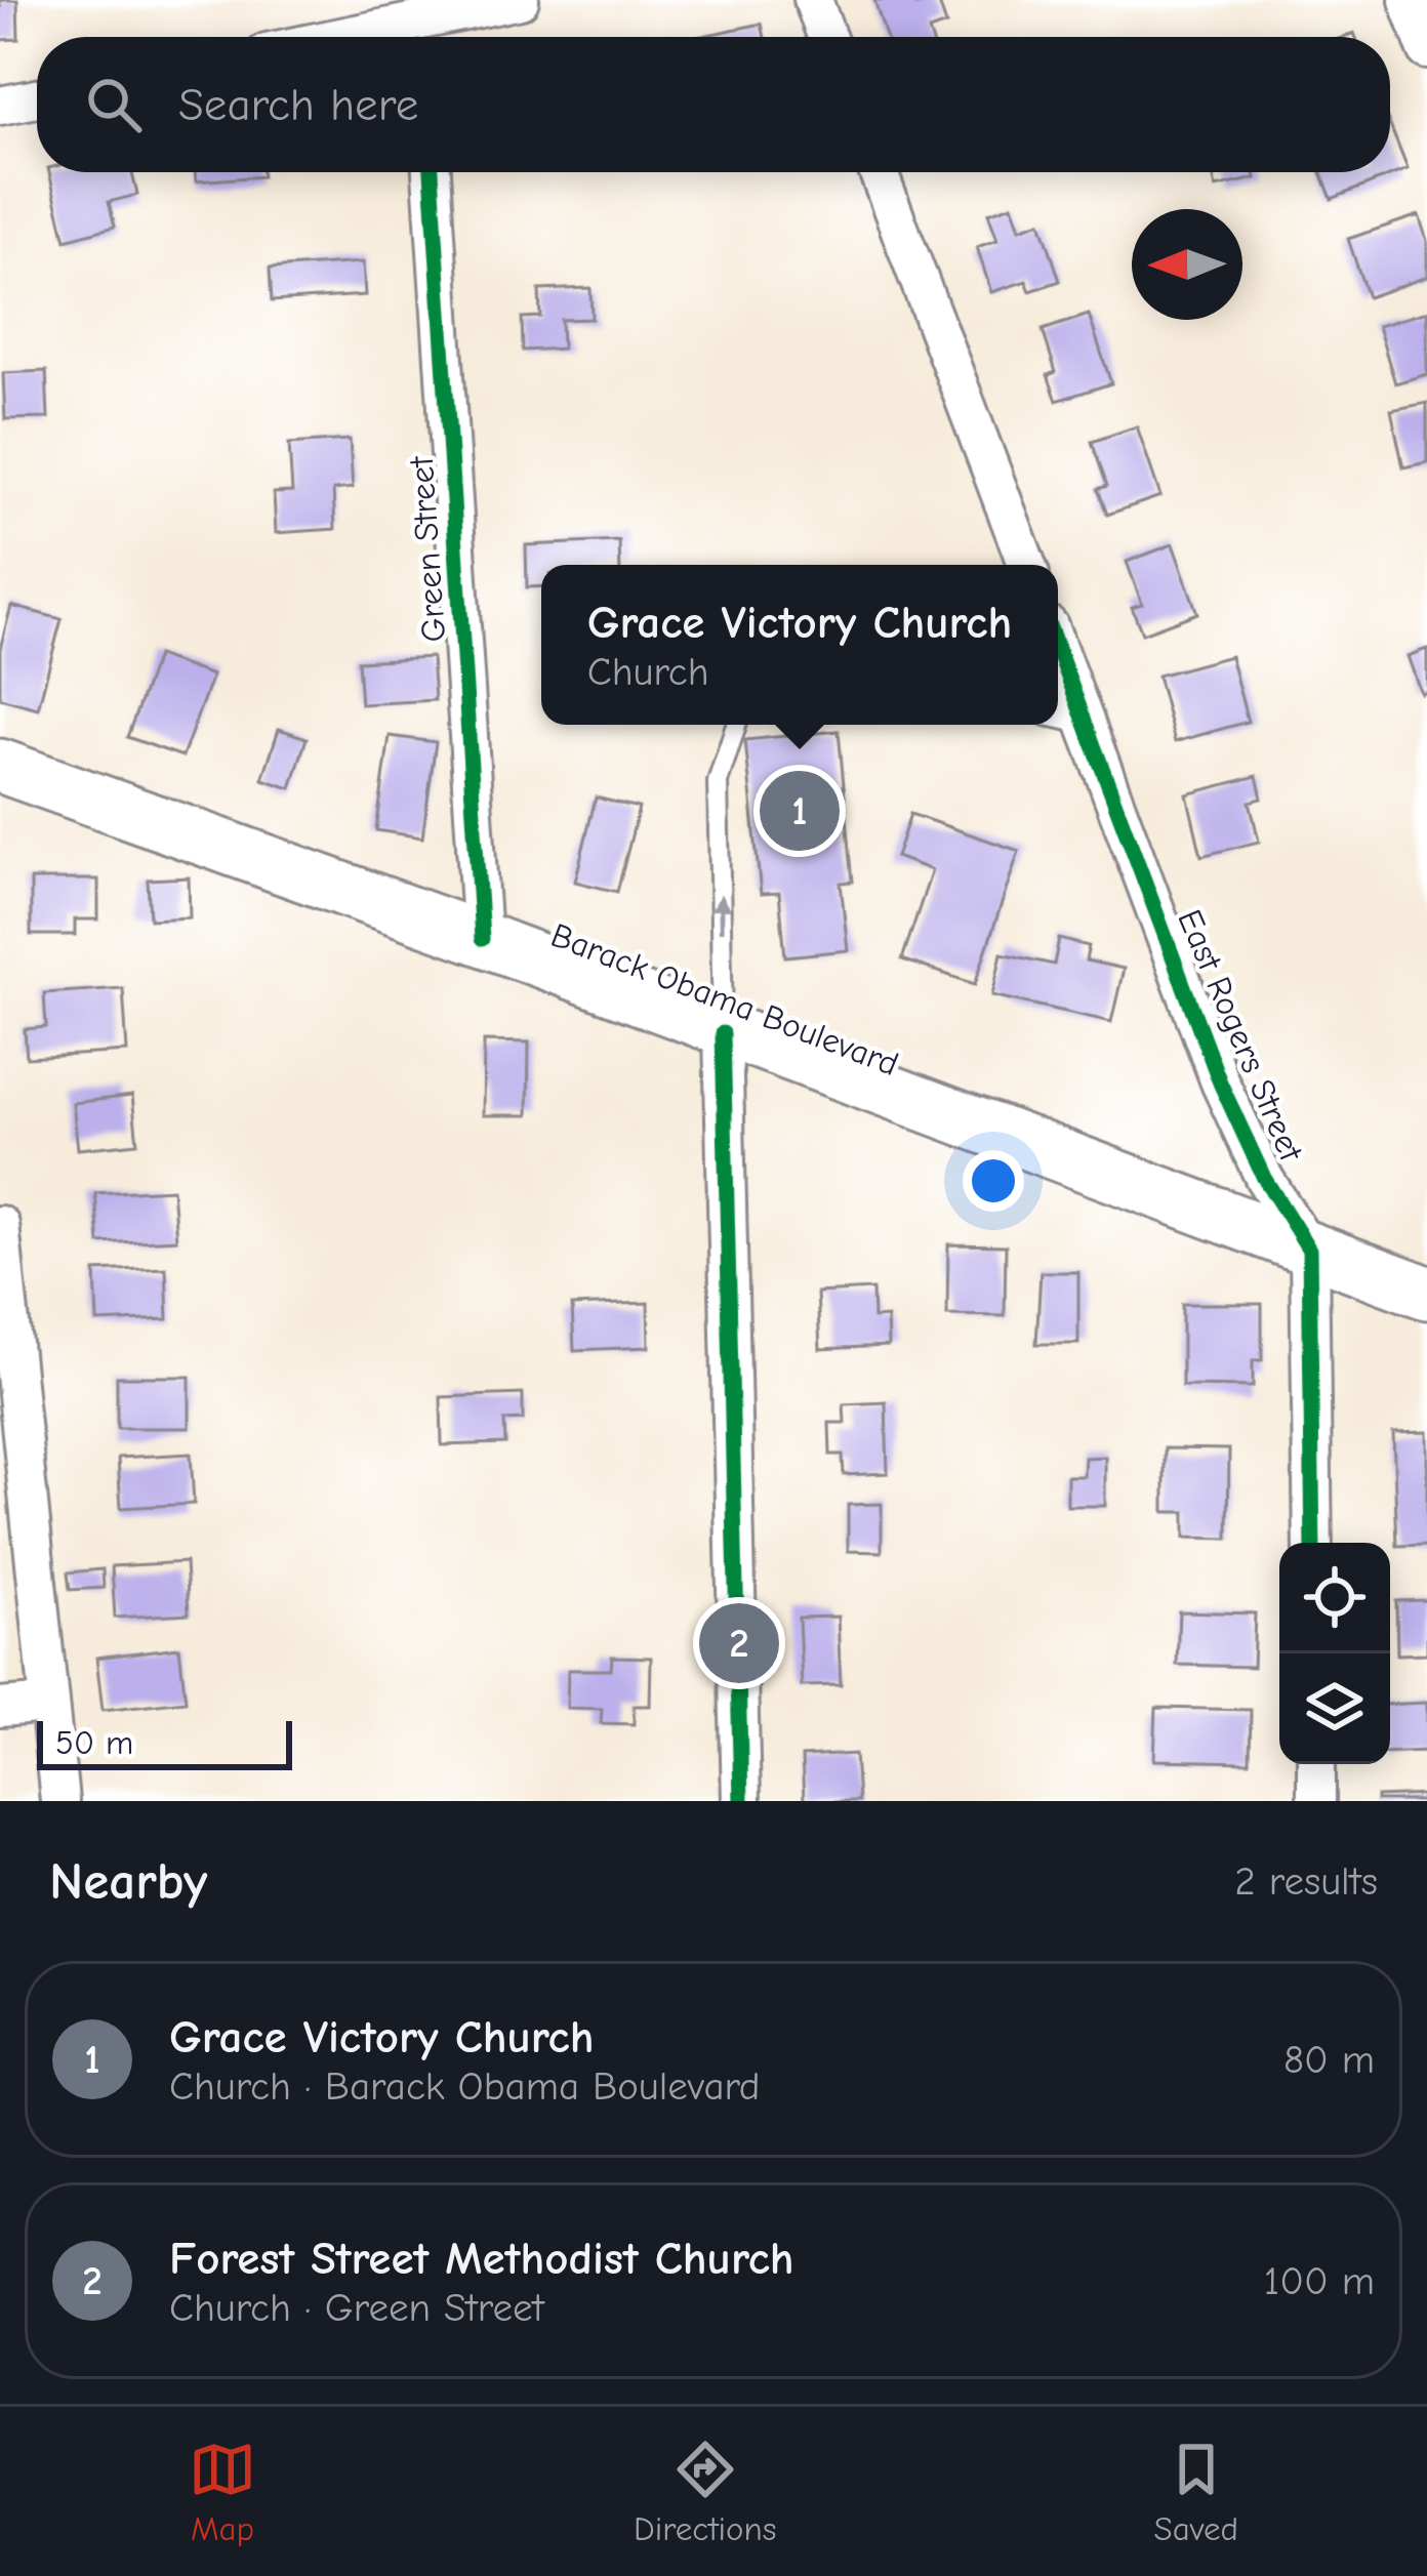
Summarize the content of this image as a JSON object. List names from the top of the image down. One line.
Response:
{"streets":{"main road":["Barack Obama Boulevard"],"street":["Green Street","East Rogers Street"]},"crossings":[["Green Street","Barack Obama Boulevard"],["Barack Obama Boulevard","East Rogers Street"]],"scale_bar":"50 m","north":"left","page":{"search":"Search here","popup":["Grace Victory Church","Church"],"pins":["1","2"],"scale":"50 m","heading":["Nearby","2 results"],"list":[{"mark":"1","name":"Grace Victory Church","note":"Church · Barack Obama Boulevard","value":"80 m"},{"mark":"2","name":"Forest Street Methodist Church","note":"Church · Green Street","value":"100 m"}],"nav":["Map","Directions","Saved"]}}
